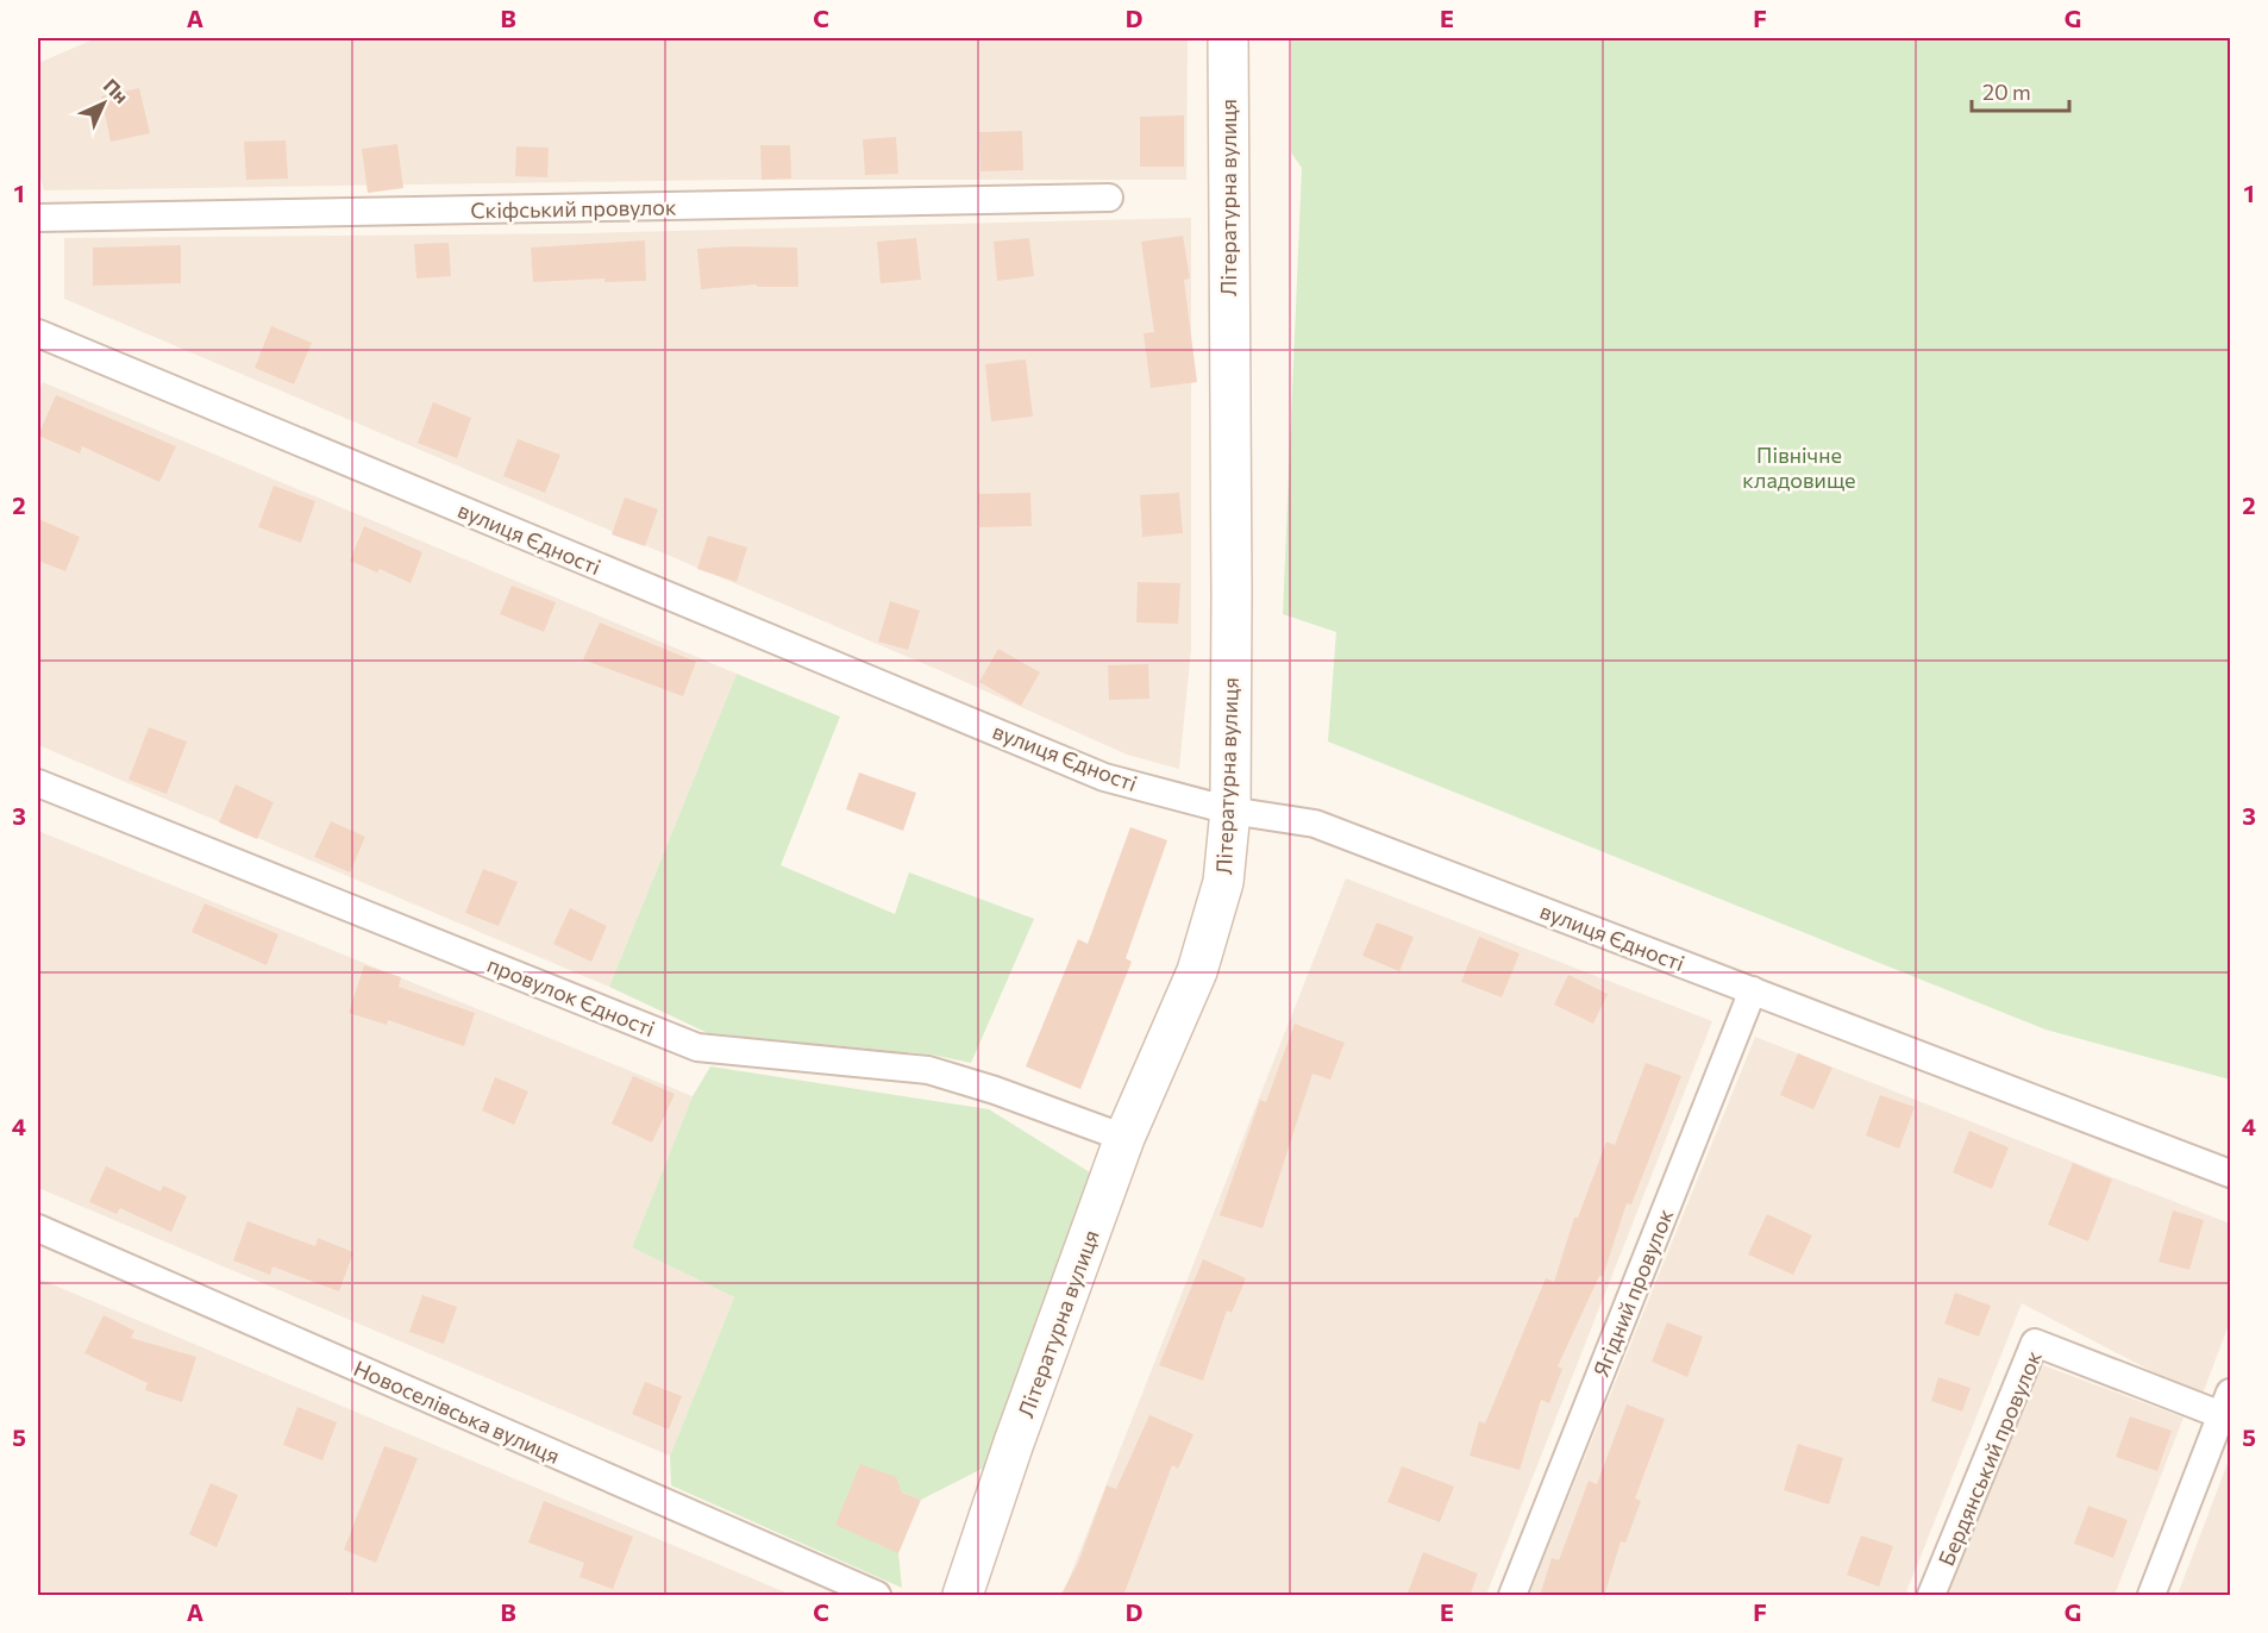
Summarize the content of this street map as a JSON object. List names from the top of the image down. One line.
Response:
{"streets":{"street":["Літературна вулиця","Скіфський провулок","вулиця Єдності","провулок Єдності","Ягідний провулок","Новоселівська вулиця","Бердянський провулок"]},"crossings":[["Літературна вулиця","вулиця Єдності"],["Літературна вулиця","провулок Єдності"],["вулиця Єдності","Ягідний провулок"]],"parks":["Північне кладовище"],"scale_bar":"20 m","north":"top right","grid":{"columns":["A","B","C","D","E","F","G"],"rows":["1","2","3","4","5"]}}
